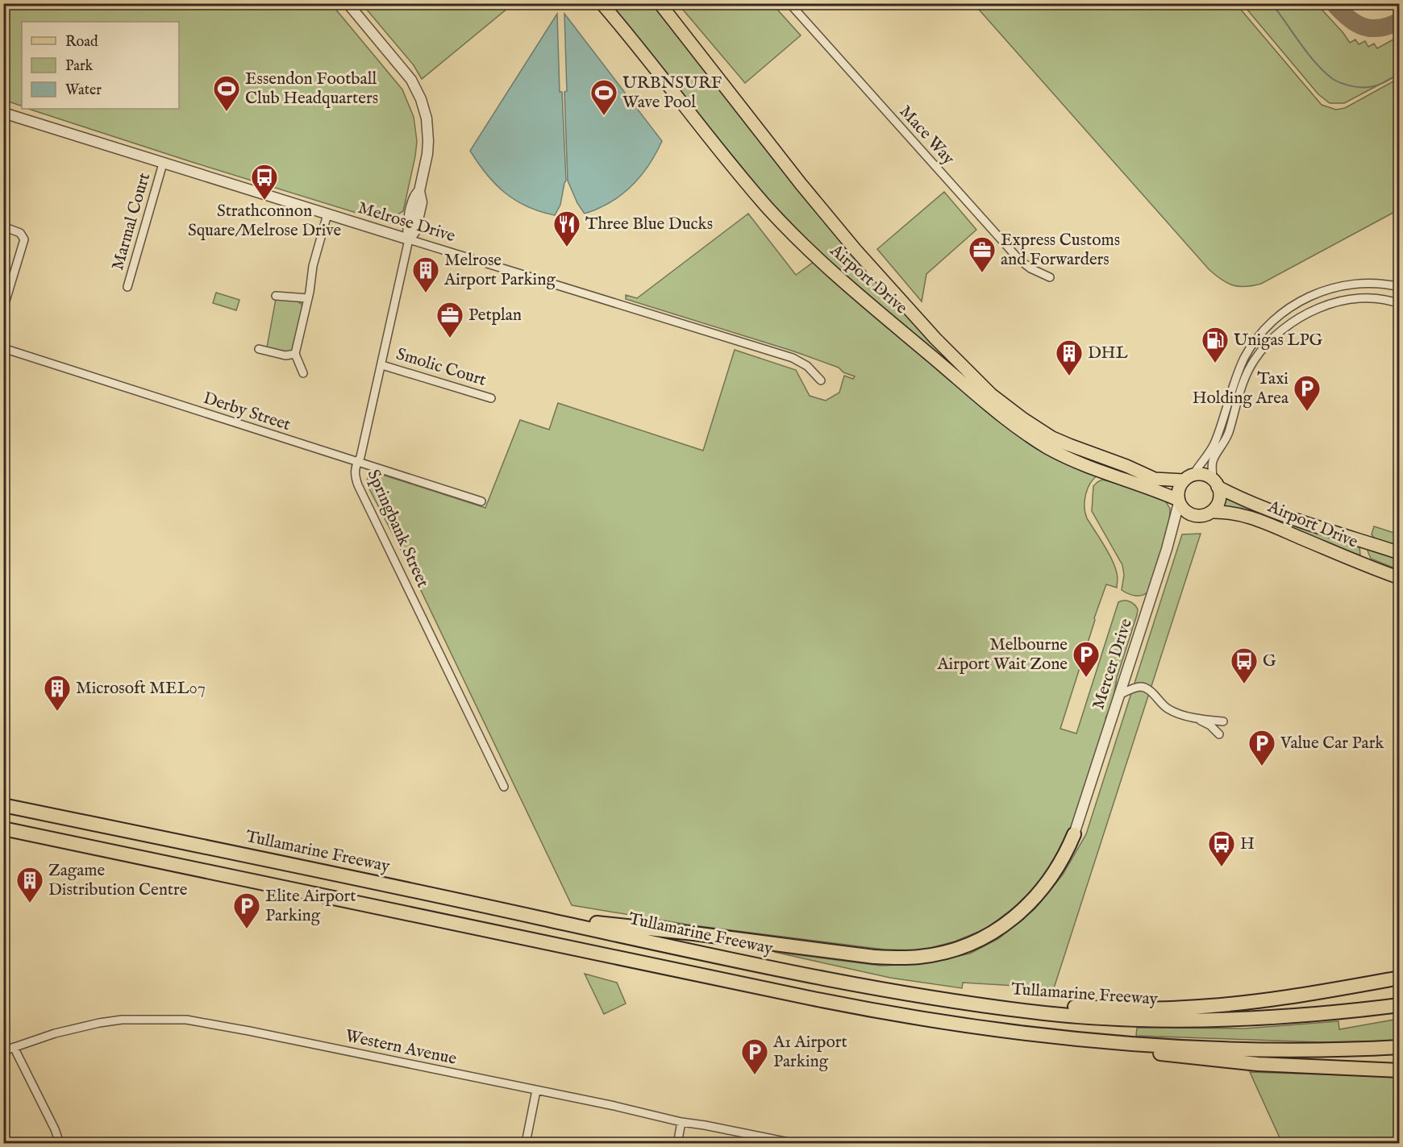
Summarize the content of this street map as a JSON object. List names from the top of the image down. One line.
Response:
{"streets":{"highway":["Tullamarine Freeway"],"main road":["Airport Drive"],"street":["Mace Way","Marmal Court","Melrose Drive","Smolic Court","Derby Street","Springbank Street","Mercer Drive","Western Avenue"]},"crossings":[["Marmal Court","Melrose Drive"],["Melrose Drive","Springbank Street"],["Airport Drive","Mercer Drive"],["Smolic Court","Springbank Street"],["Derby Street","Springbank Street"]],"places":{"sports":["Essendon Football Club Headquarters","URBNSURF Wave Pool"],"bus stop":["Strathconnon Square/Melrose Drive","G","H"],"restaurant":["Three Blue Ducks"],"office":["Express Customs and Forwarders","Petplan"],"building":["Melrose Airport Parking","DHL","Microsoft MEL07","Zagame Distribution Centre"],"fuel station":["Unigas LPG"],"parking":["Taxi Holding Area","Melbourne Airport Wait Zone","Value Car Park","Elite Airport Parking","A1 Airport Parking"]},"legend":["Road","Park","Water"]}
